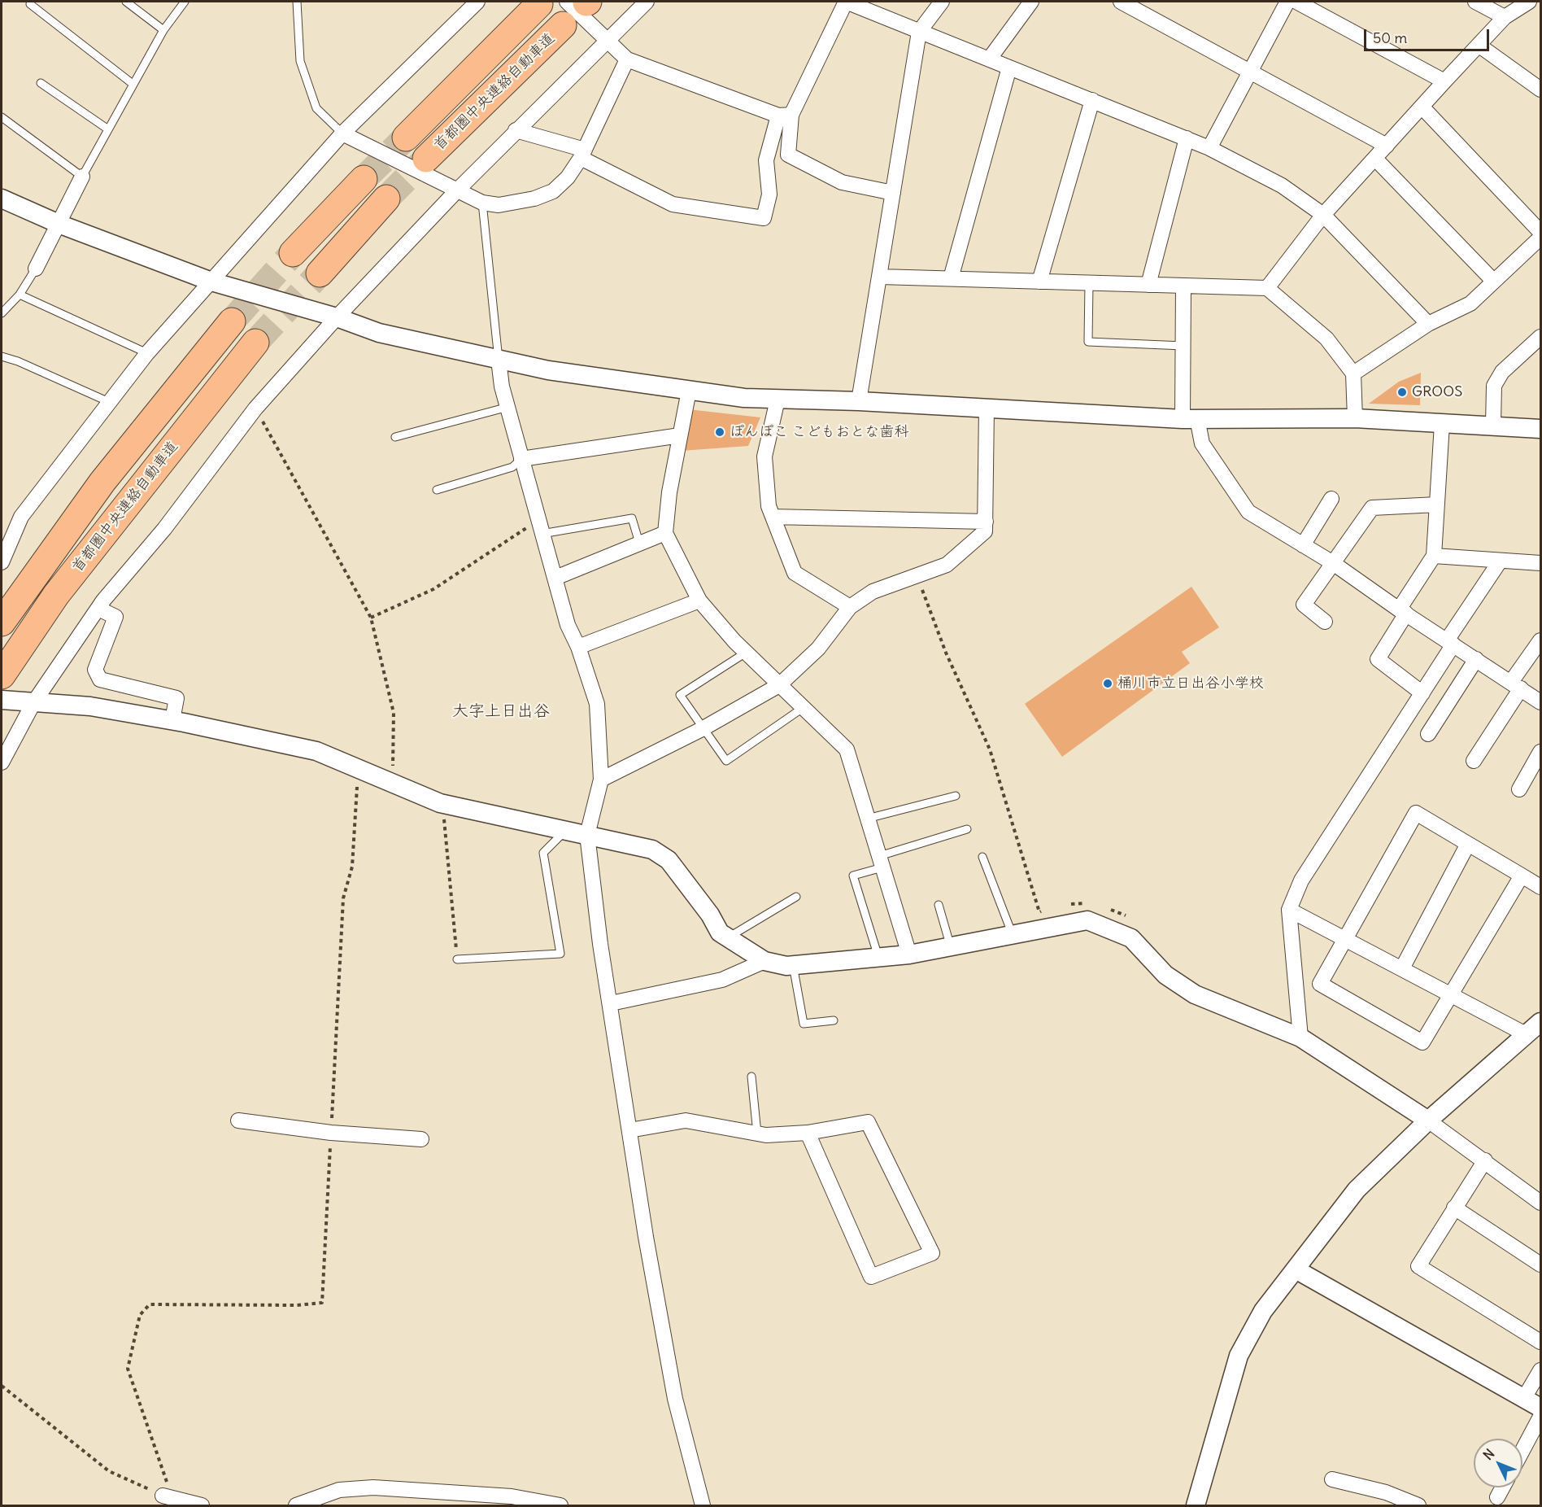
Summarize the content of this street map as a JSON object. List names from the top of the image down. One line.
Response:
{"streets":{"highway":["首都圏中央連絡自動車道"]},"districts":["大字上日出谷"],"places":["GROOS","ぽんぽこ こどもおとな歯科","桶川市立日出谷小学校"],"scale_bar":"50 m","north":"top left"}
